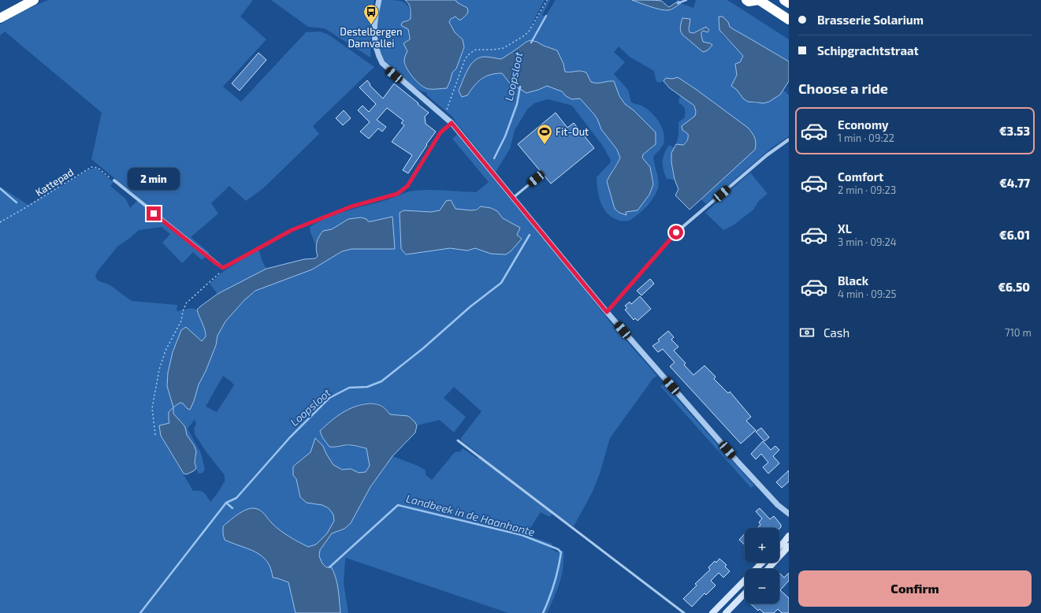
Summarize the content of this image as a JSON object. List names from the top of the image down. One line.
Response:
{"streets":{"path":["Kattepad"]},"water":["Loopsloot","Landbeek in de Haanhante"],"places":{"bus stop":["Destelbergen Damvallei"],"sports":["Fit-Out"]},"page":{"banner":["Brasserie Solarium","Schipgrachtstraat"],"heading":"Choose a ride","list":[{"name":"Economy","note":"1 min · 09:22","value":"€3.53"},{"name":"Comfort","note":"2 min · 09:23","value":"€4.77"},{"name":"XL","note":"3 min · 09:24","value":"€6.01"},{"name":"Black","note":"4 min · 09:25","value":"€6.50"}],"bubble":"2 min","pay":["Cash","710 m"],"map_buttons":["+","−"],"buttons":"Confirm"}}
